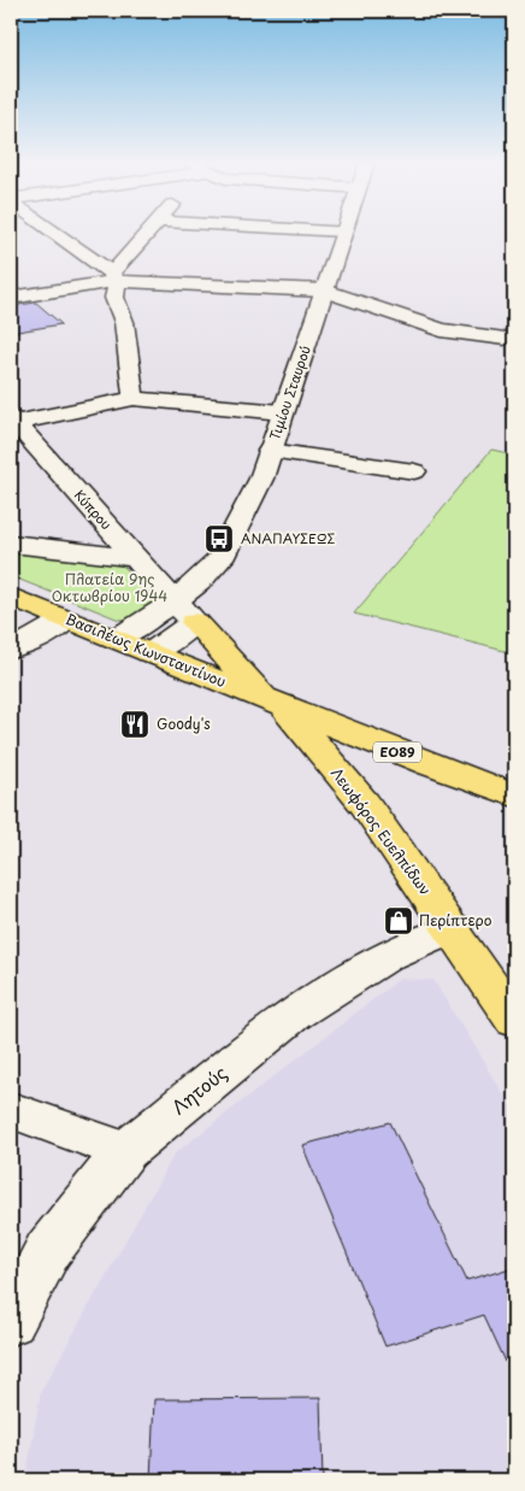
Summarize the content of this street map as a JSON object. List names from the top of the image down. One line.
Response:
{"streets":{"main road":["Βασιλέως Κωνσταντίνου","ΕΟ89","Λεωφόρος Ευελπίδων"],"street":["Τιμίου Σταυρού","Κύπρου","Λητούς"]},"crossings":[["Τιμίου Σταυρού","Κύπρου"],["Τιμίου Σταυρού","Λεωφόρος Ευελπίδων"],["Κύπρου","Λεωφόρος Ευελπίδων"],["Βασιλέως Κωνσταντίνου","ΕΟ89"],["Βασιλέως Κωνσταντίνου","Λεωφόρος Ευελπίδων"],["ΕΟ89","Λεωφόρος Ευελπίδων"],["Λεωφόρος Ευελπίδων","Λητούς"]],"parks":["Πλατεία 9ης Οκτωβρίου 1944"],"places":{"bus stop":["ΑΝΑΠΑΥΣΕΩΣ"],"restaurant":["Goody's"],"shop":["Περίπτερο"]}}
